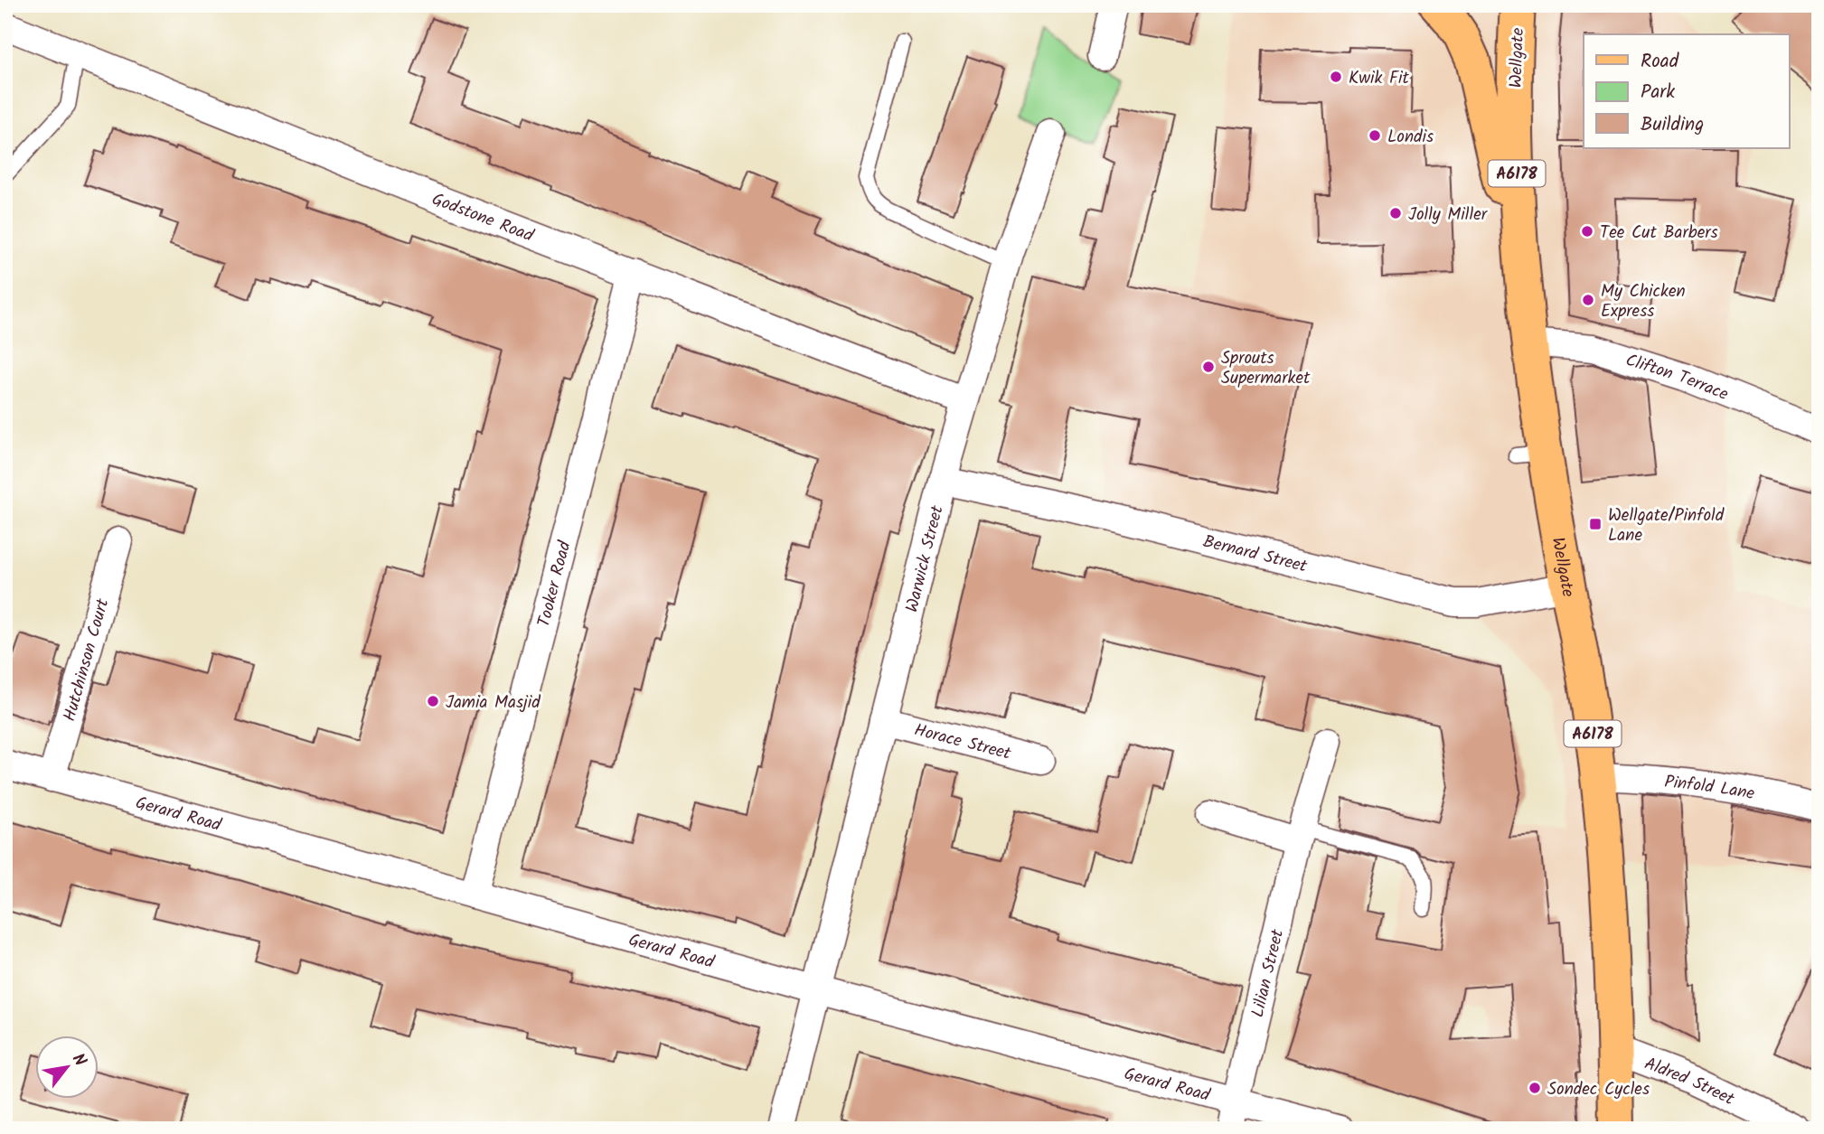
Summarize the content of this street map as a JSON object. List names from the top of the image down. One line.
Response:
{"streets":{"main road":["Wellgate","A6178"],"street":["Godstone Road","Clifton Terrace","Bernard Street","Warwick Street","Tooker Road","Hutchinson Court","Horace Street","Pinfold Lane","Gerard Road","Lilian Street","Aldred Street"]},"crossings":[["Wellgate","A6178"],["Wellgate","Clifton Terrace"],["Wellgate","Bernard Street"],["Wellgate","Pinfold Lane"],["Wellgate","Aldred Street"],["Godstone Road","Warwick Street"],["Godstone Road","Tooker Road"],["Bernard Street","Warwick Street"],["Warwick Street","Horace Street"],["Warwick Street","Gerard Road"],["Tooker Road","Gerard Road"],["Hutchinson Court","Gerard Road"],["Gerard Road","Lilian Street"]],"places":{"other":["Kwik Fit","Londis","Jolly Miller","Tee Cut Barbers","My Chicken Express","Sprouts Supermarket","Jamia Masjid","Sondec Cycles"],"transit":["Wellgate/Pinfold Lane"]},"legend":["Road","Park","Building"],"north":"top right"}
